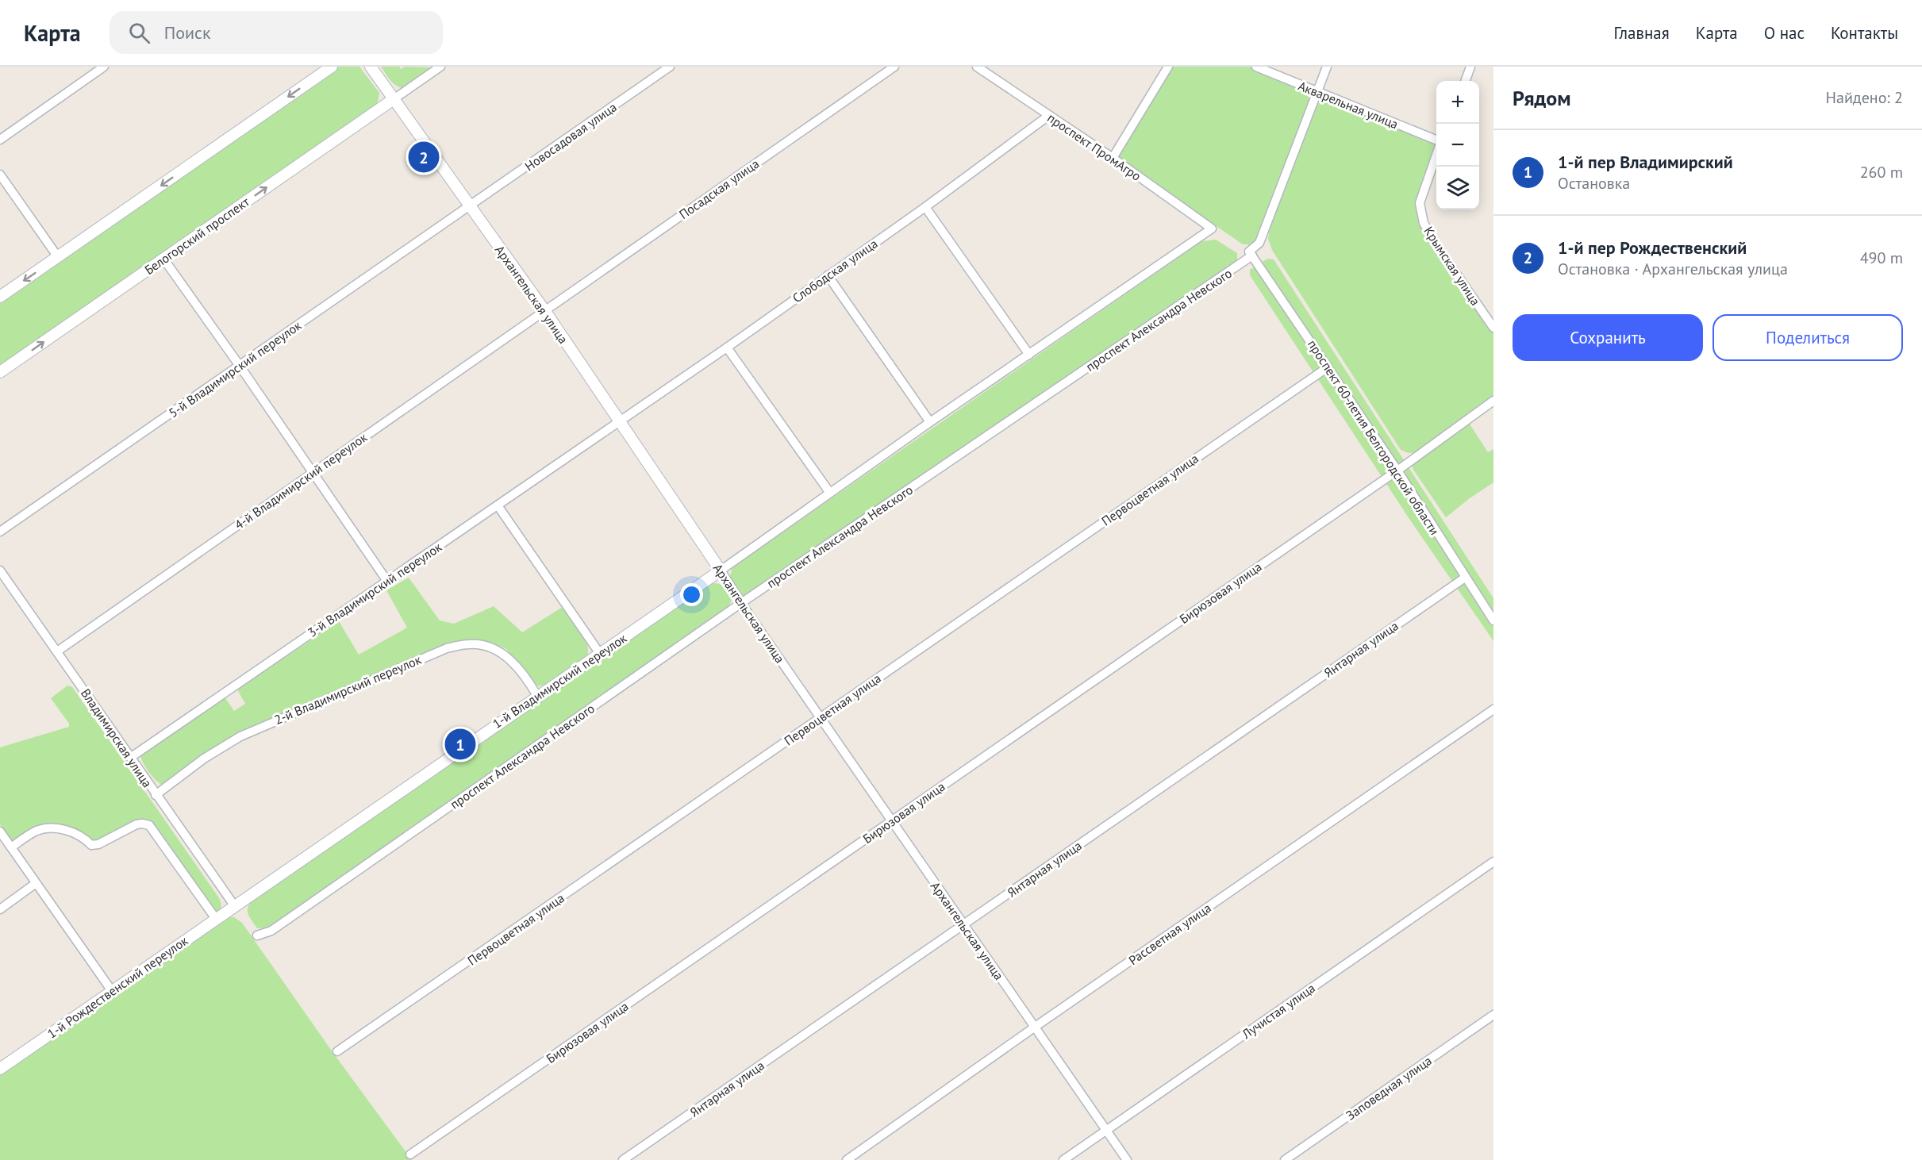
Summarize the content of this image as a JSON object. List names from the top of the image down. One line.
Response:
{"streets":{"street":["Акварельная улица","Новосадовая улица","проспект ПромАгро","Посадская улица","Белогорский проспект","Крымская улица","Слободская улица","Архангельская улица","проспект Александра Невского","5-й Владимирский переулок","проспект 60-летия Белгородской области","4-й Владимирский переулок","Первоцветная улица","3-й Владимирский переулок","Бирюзовая улица","Янтарная улица","1-й Владимирский переулок","2-й Владимирский переулок","Владимирская улица","Рассветная улица","1-й Рождественский переулок","Лучистая улица","Заповедная улица"]},"crossings":[["Акварельная улица","проспект Александра Невского"],["Новосадовая улица","Архангельская улица"],["Новосадовая улица","5-й Владимирский переулок"],["проспект ПромАгро","Слободская улица"],["Посадская улица","Архангельская улица"],["Посадская улица","4-й Владимирский переулок"],["Белогорский проспект","Архангельская улица"],["Слободская улица","Архангельская улица"],["Слободская улица","3-й Владимирский переулок"],["Архангельская улица","проспект Александра Невского"],["Архангельская улица","5-й Владимирский переулок"],["Архангельская улица","4-й Владимирский переулок"],["Архангельская улица","Первоцветная улица"],["Архангельская улица","3-й Владимирский переулок"],["Архангельская улица","Бирюзовая улица"],["Архангельская улица","Янтарная улица"],["Архангельская улица","1-й Владимирский переулок"],["Архангельская улица","Рассветная улица"],["Архангельская улица","Лучистая улица"],["проспект Александра Невского","проспект 60-летия Белгородской области"],["проспект 60-летия Белгородской области","Первоцветная улица"],["проспект 60-летия Белгородской области","Бирюзовая улица"],["проспект 60-летия Белгородской области","Янтарная улица"],["4-й Владимирский переулок","Владимирская улица"],["3-й Владимирский переулок","Владимирская улица"],["1-й Владимирский переулок","2-й Владимирский переулок"],["1-й Владимирский переулок","Владимирская улица"],["1-й Владимирский переулок","1-й Рождественский переулок"],["2-й Владимирский переулок","Владимирская улица"],["Владимирская улица","1-й Рождественский переулок"]],"page":{"header":"Карта","search":"Поиск","nav":["Главная","Карта","О нас","Контакты"],"heading":["Рядом","Найдено: 2"],"map_buttons":["+","−"],"list":[{"mark":"1","name":"1-й пер Владимирский","note":"Остановка","value":"260 m"},{"mark":"2","name":"1-й пер Рождественский","note":"Остановка · Архангельская улица","value":"490 m"}],"pins":["2","1"],"buttons":["Сохранить","Поделиться"]}}
